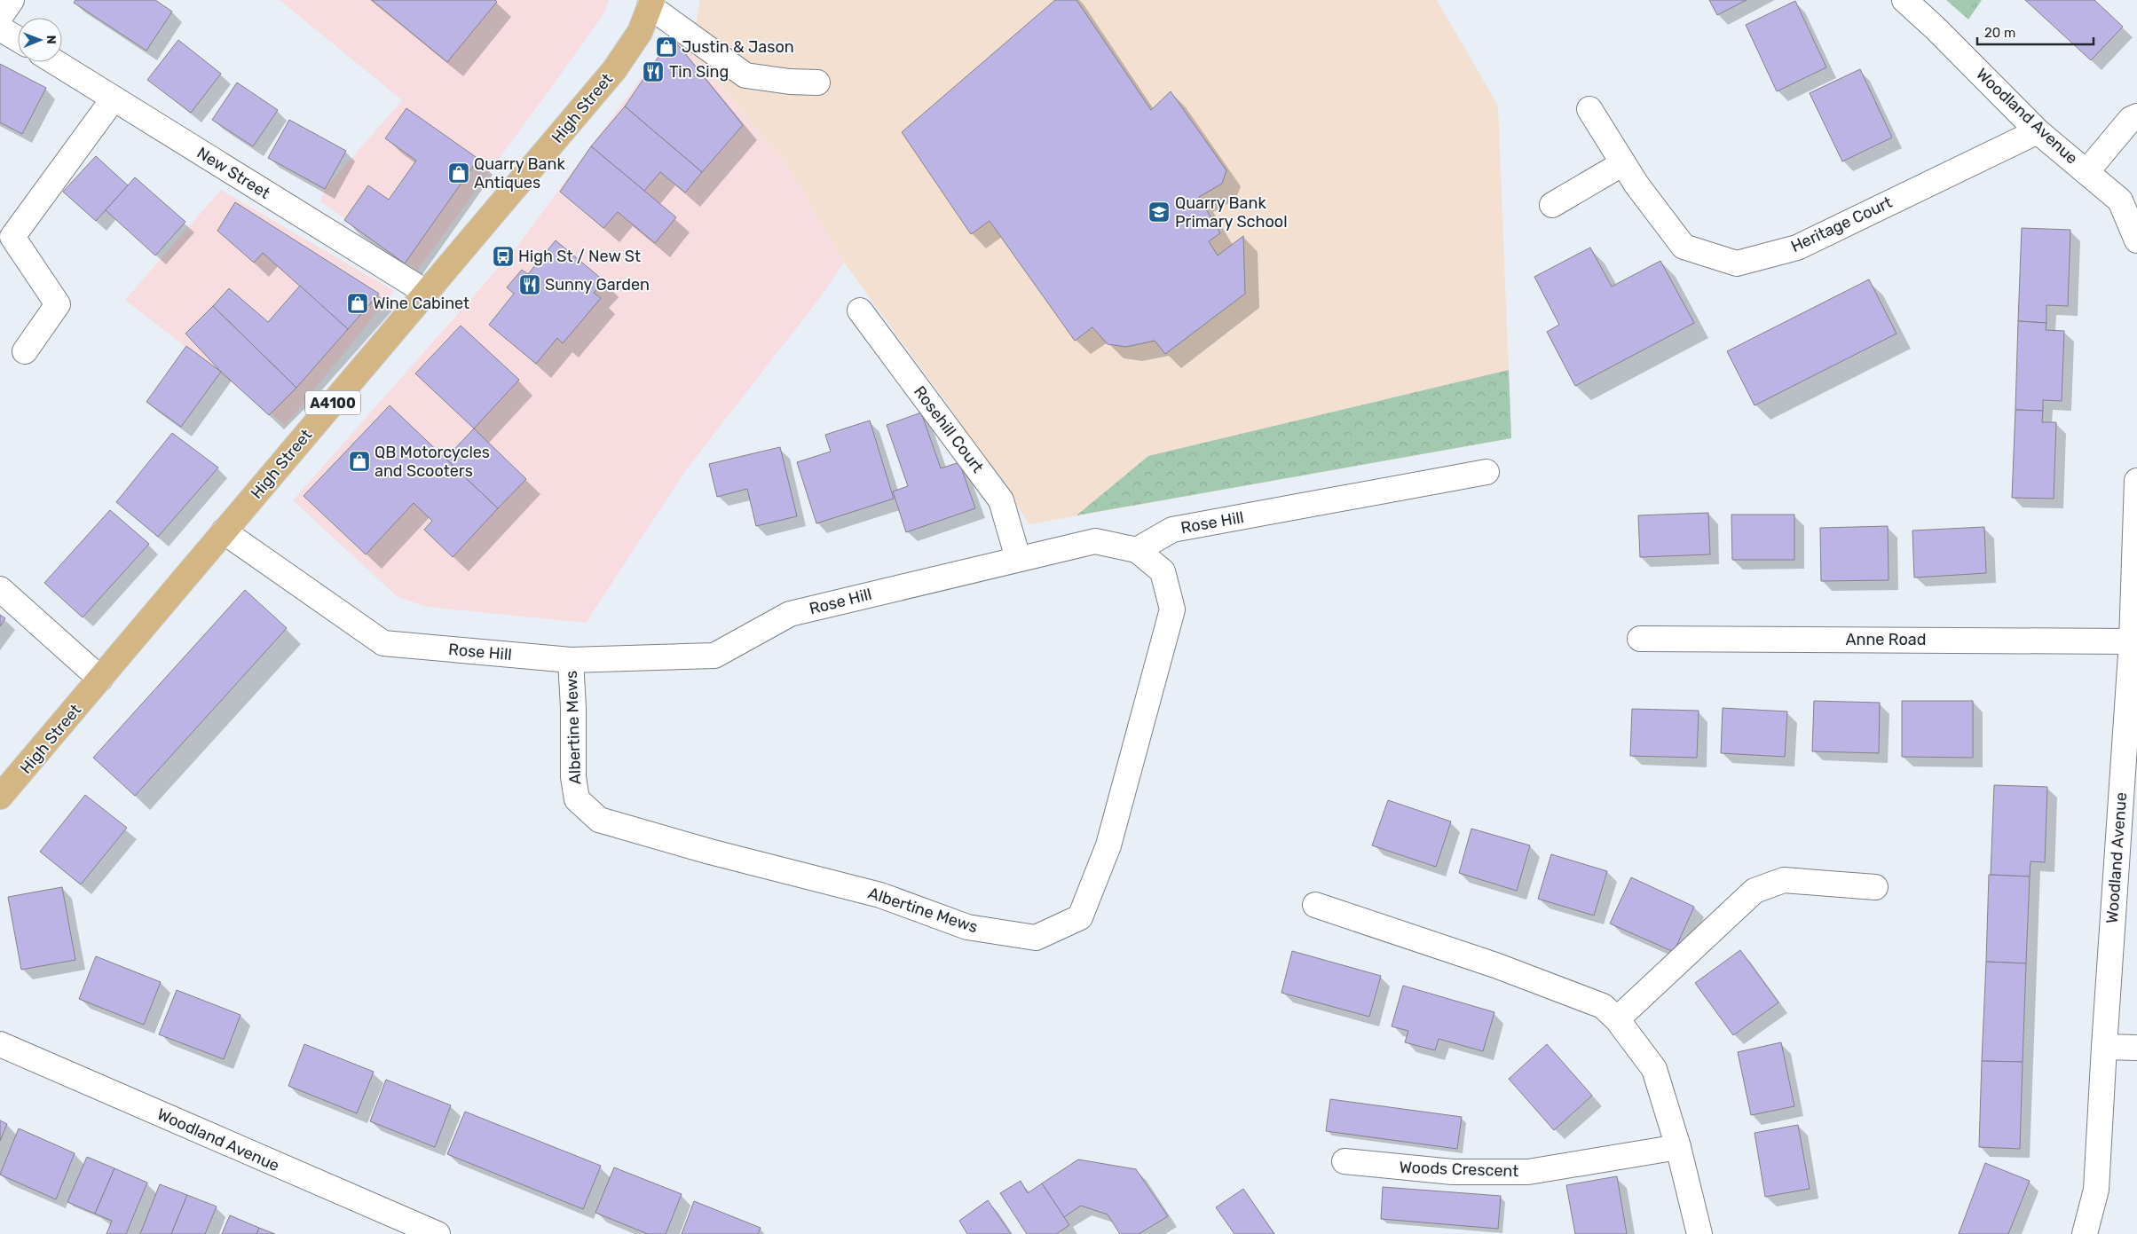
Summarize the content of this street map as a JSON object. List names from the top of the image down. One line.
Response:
{"streets":{"main road":["High Street","A4100"],"street":["Woodland Avenue","New Street","Heritage Court","Rosehill Court","Rose Hill","Anne Road","Albertine Mews","Woods Crescent"]},"crossings":[["High Street","New Street"],["High Street","Rose Hill"],["Woodland Avenue","Heritage Court"],["Woodland Avenue","Anne Road"],["Rosehill Court","Rose Hill"],["Rose Hill","Albertine Mews"]],"places":{"shop":["Justin & Jason","Quarry Bank Antiques","Wine Cabinet","QB Motorcycles and Scooters"],"restaurant":["Tin Sing","Sunny Garden"],"school or university":["Quarry Bank Primary School"],"bus stop":["High St / New St"]},"scale_bar":"20 m","north":"right"}
